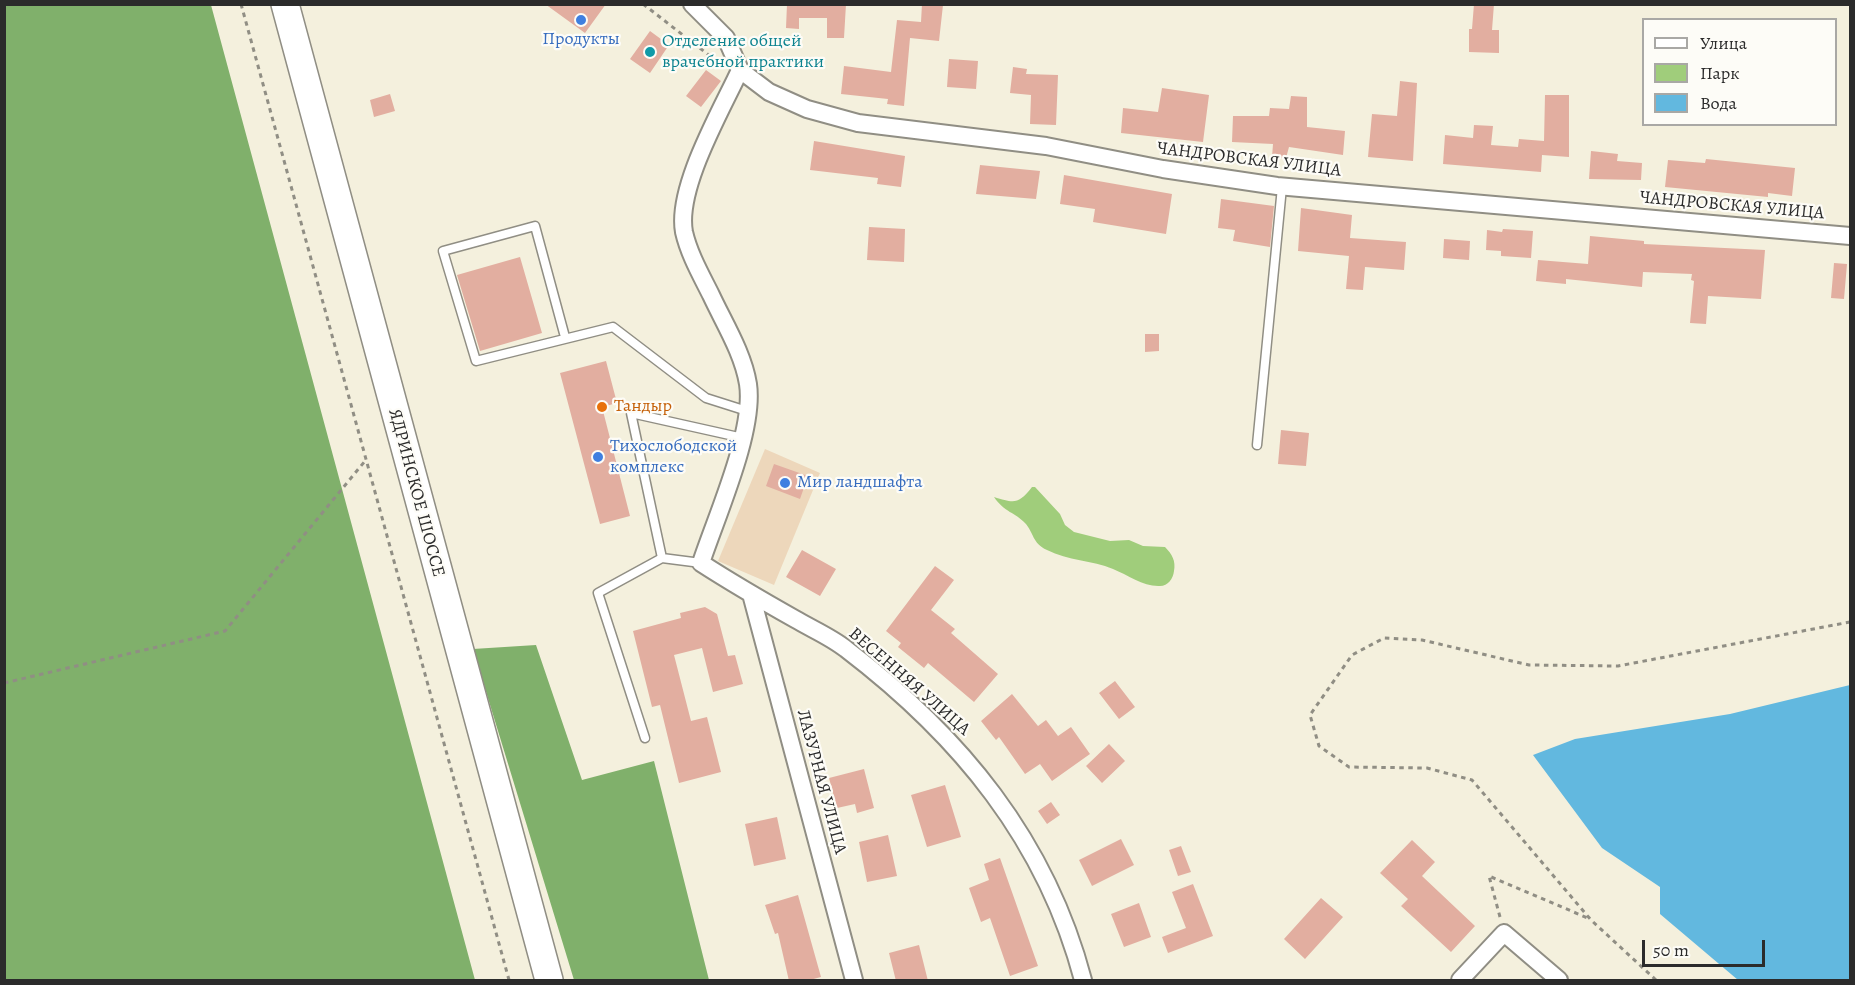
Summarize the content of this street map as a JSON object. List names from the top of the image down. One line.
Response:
{"streets":{"main road":["ЯДРИНСКОЕ ШОССЕ"],"street":["ЧАНДРОВСКАЯ УЛИЦА","ВЕСЕННЯЯ УЛИЦА","ЛАЗУРНАЯ УЛИЦА"]},"crossings":[["ВЕСЕННЯЯ УЛИЦА","ЛАЗУРНАЯ УЛИЦА"]],"places":["Продукты","Отделение общей врачебной практики","Тандыр","Тихослободской комплекс","Мир ландшафта"],"legend":["Улица","Парк","Вода"],"scale_bar":"50 m"}
